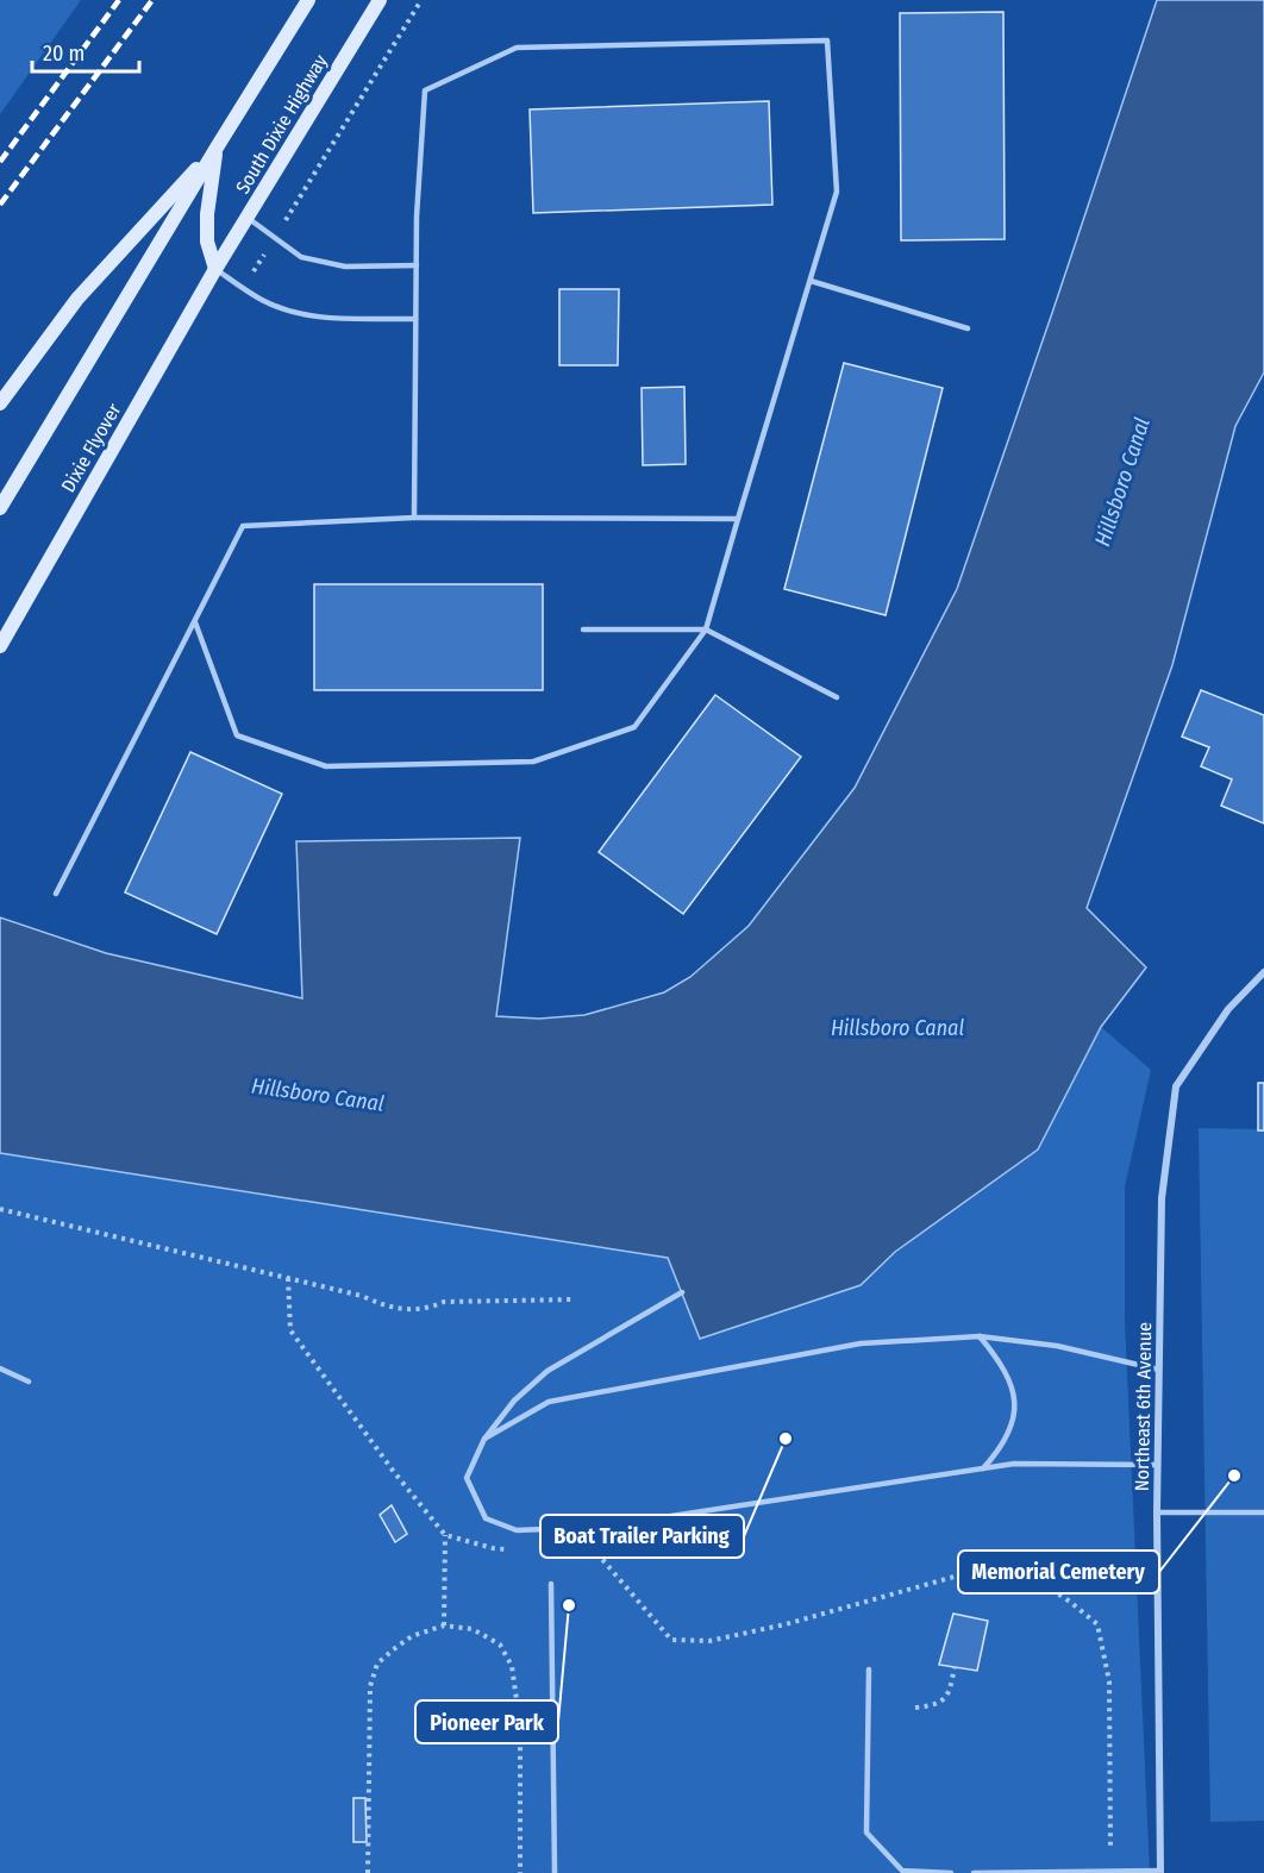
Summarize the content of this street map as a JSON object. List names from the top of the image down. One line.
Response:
{"streets":{"main road":["South Dixie Highway","Dixie Flyover"],"street":["Northeast 6th Avenue"]},"crossings":[["South Dixie Highway","Dixie Flyover"]],"water":["Hillsboro Canal"],"places":["Boat Trailer Parking","Memorial Cemetery","Pioneer Park"],"scale_bar":"20 m"}
